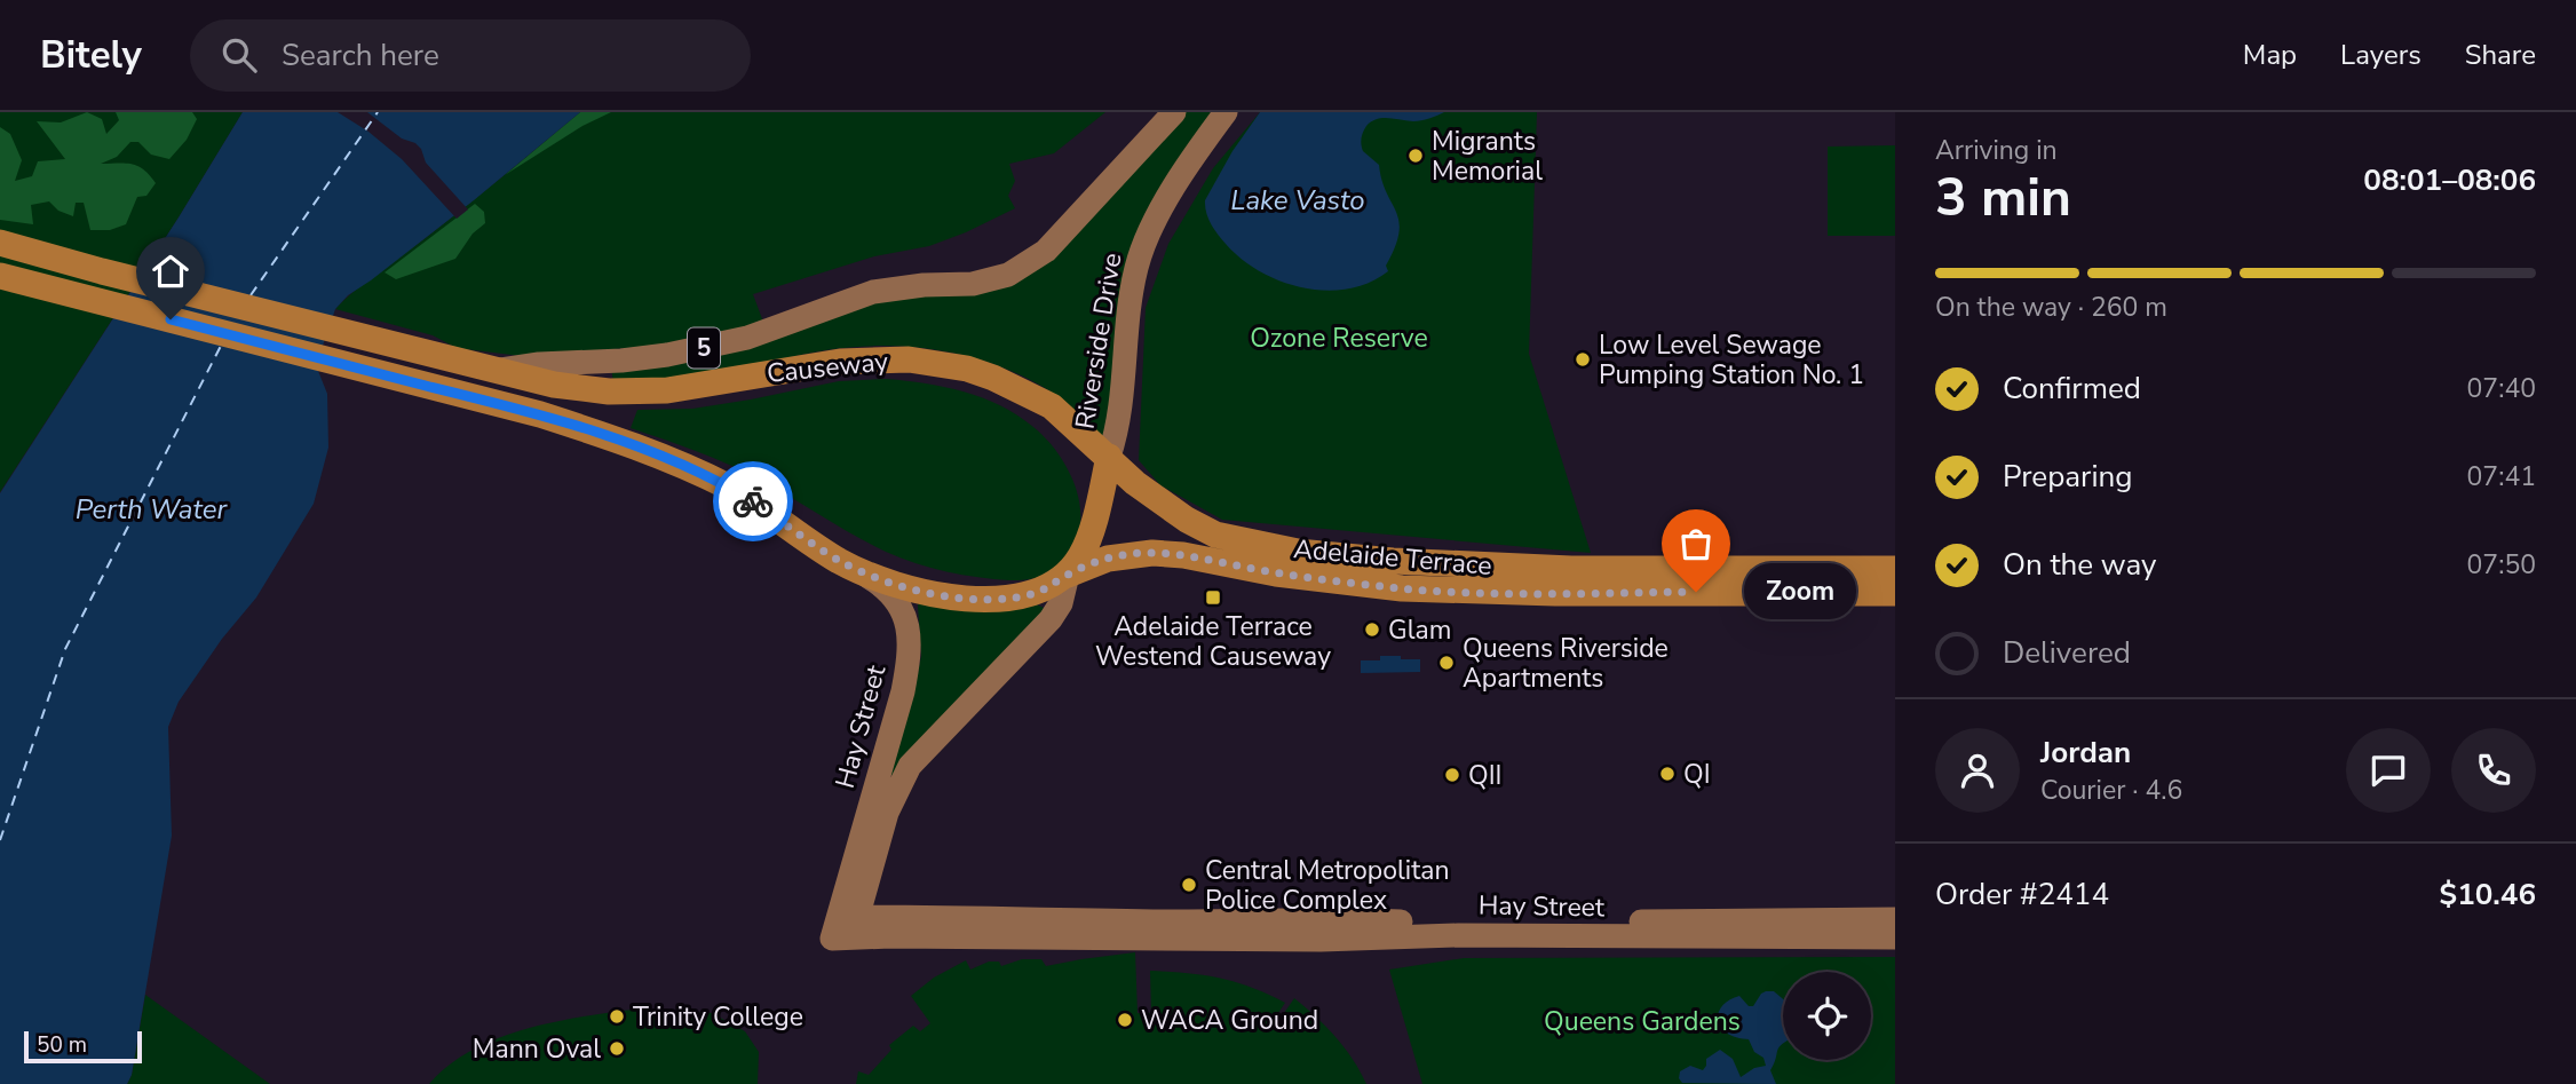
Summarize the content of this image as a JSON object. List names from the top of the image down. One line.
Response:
{"streets":{"highway":["5","Causeway","Adelaide Terrace"],"main road":["Riverside Drive","Hay Street"]},"crossings":[["Riverside Drive","Causeway"],["Riverside Drive","Adelaide Terrace"],["Causeway","Adelaide Terrace"],["Adelaide Terrace","Hay Street"]],"water":["Lake Vasto","Perth Water"],"parks":["Ozone Reserve","Queens Gardens"],"places":{"other":["Migrants Memorial","Low Level Sewage Pumping Station No. 1","Zoom","Glam","Queens Riverside Apartments","QI","QII","Central Metropolitan Police Complex","Trinity College","WACA Ground","Mann Oval"],"transit":["Adelaide Terrace Westend Causeway"]},"scale_bar":"50 m","page":{"header":"Bitely","search":"Search here","nav":["Map","Layers","Share"],"heading":["3 min","Arriving in","08:01–08:06"],"panel":["Jordan","Courier · 4.6","Order #2414","$10.46"],"bar":"On the way · 260 m","list":[["Confirmed","07:40"],["Preparing","07:41"],["On the way","07:50"],"Delivered"],"bubble":"Zoom","scale":"50 m"}}
